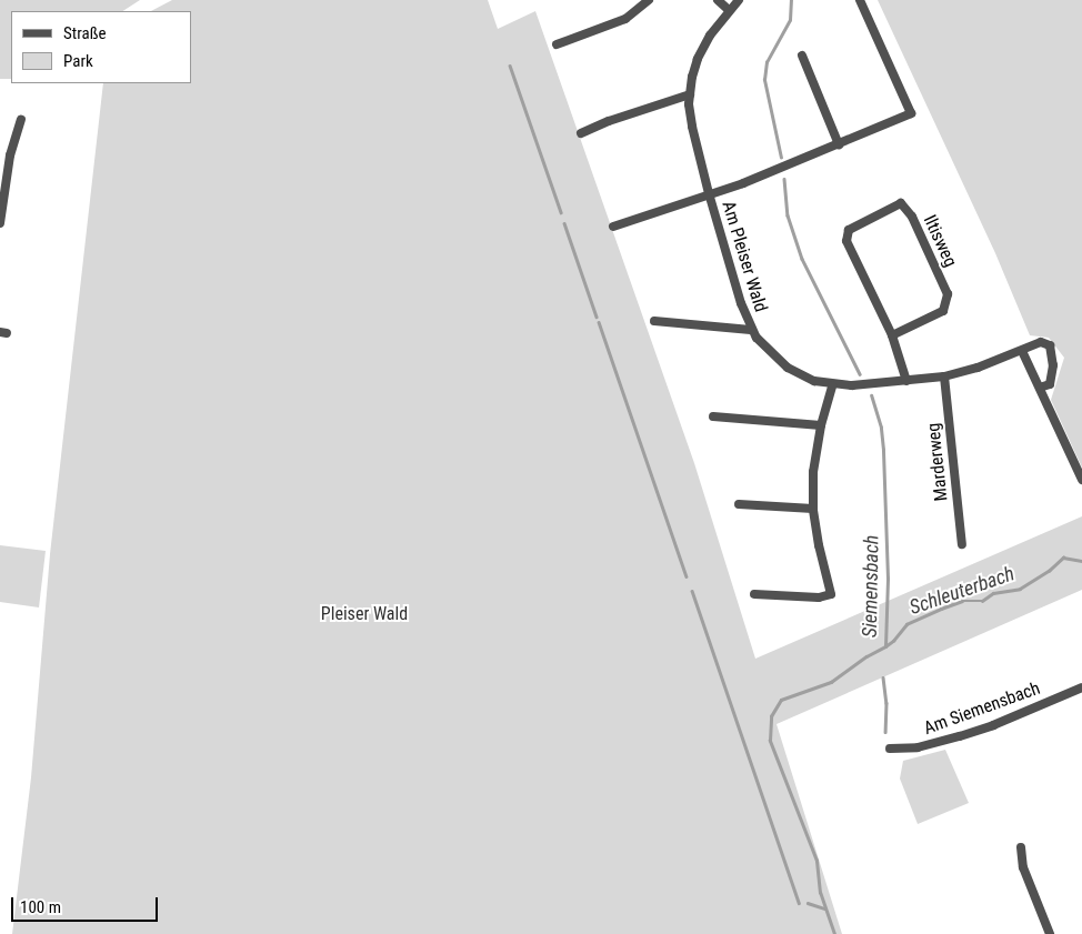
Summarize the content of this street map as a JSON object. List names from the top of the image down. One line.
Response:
{"streets":{"street":["Iltisweg","Am Pleiser Wald","Marderweg","Am Siemensbach"]},"crossings":[["Iltisweg","Am Pleiser Wald"],["Am Pleiser Wald","Marderweg"]],"water":["Siemensbach","Schleuterbach"],"parks":["Pleiser Wald"],"legend":["Straße","Park"],"scale_bar":"100 m"}
